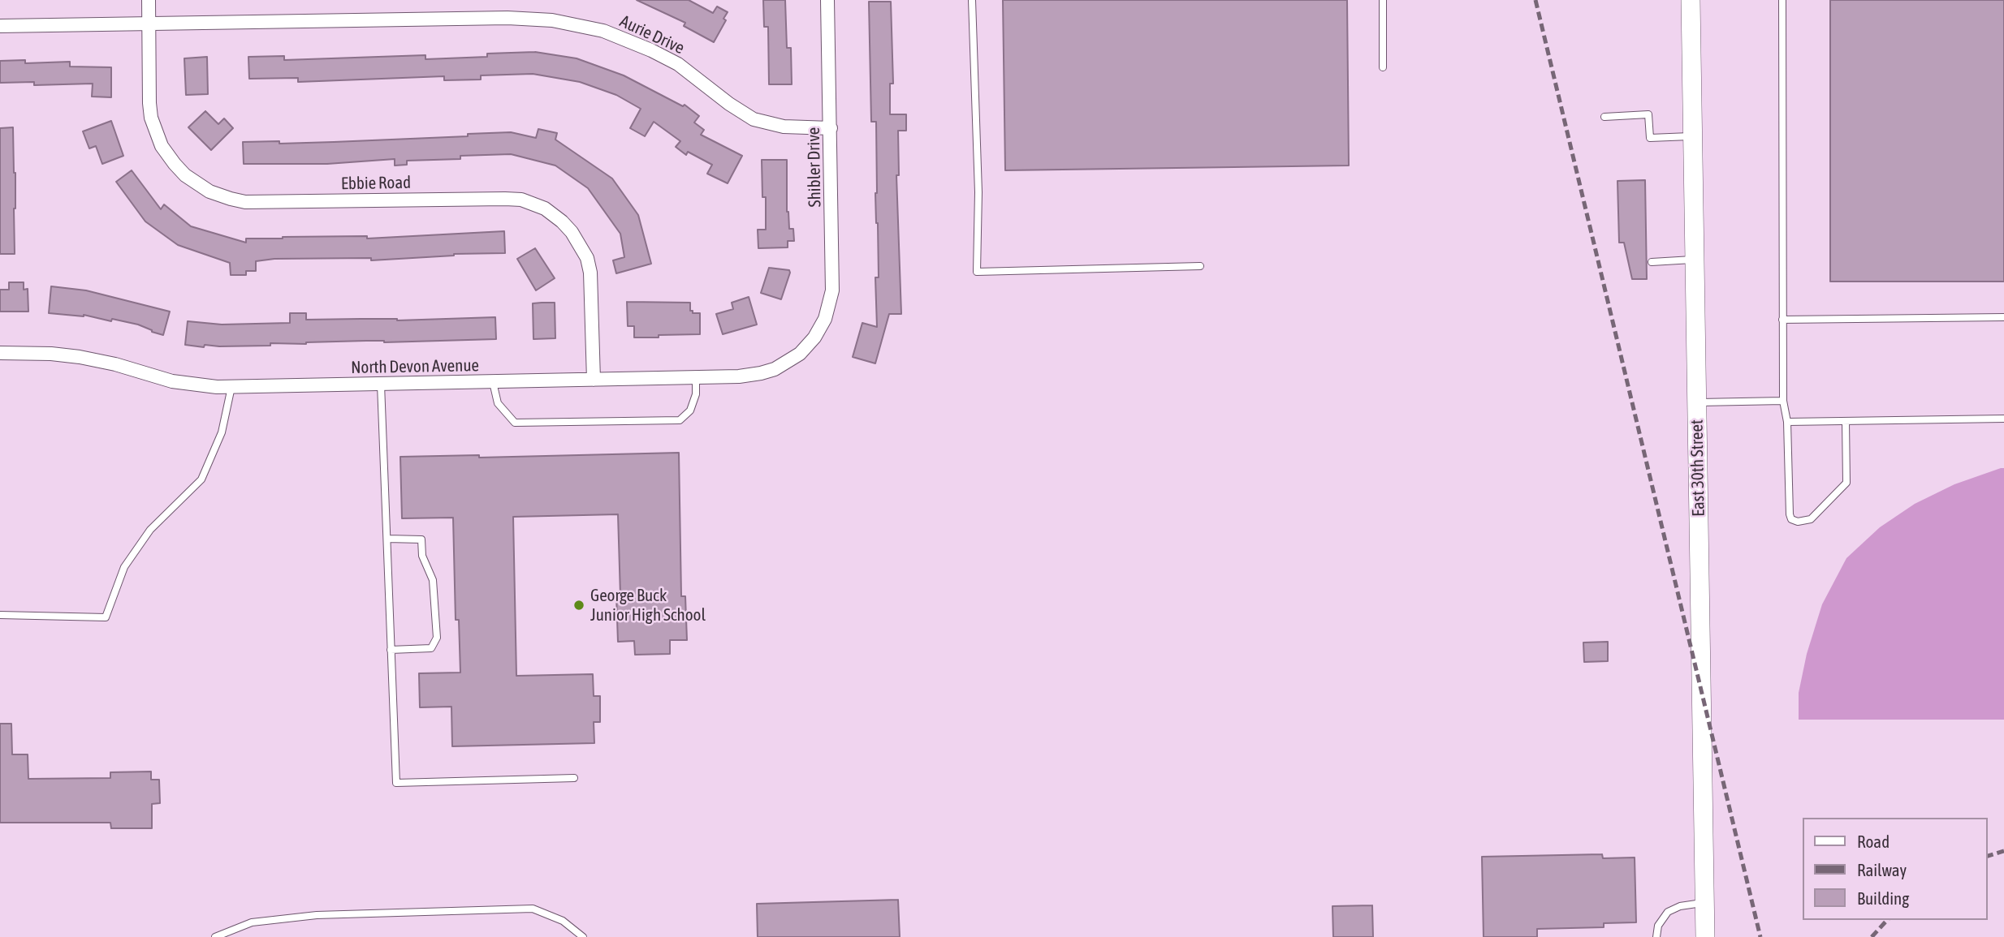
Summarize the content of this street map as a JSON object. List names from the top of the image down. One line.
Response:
{"streets":{"main road":["East 30th Street"],"street":["Aurie Drive","Shibler Drive","Ebbie Road","North Devon Avenue"]},"crossings":[["Aurie Drive","Shibler Drive"],["Aurie Drive","Ebbie Road"],["Shibler Drive","North Devon Avenue"],["Ebbie Road","North Devon Avenue"]],"places":["George Buck Junior High School"],"legend":["Road","Railway","Building"]}
